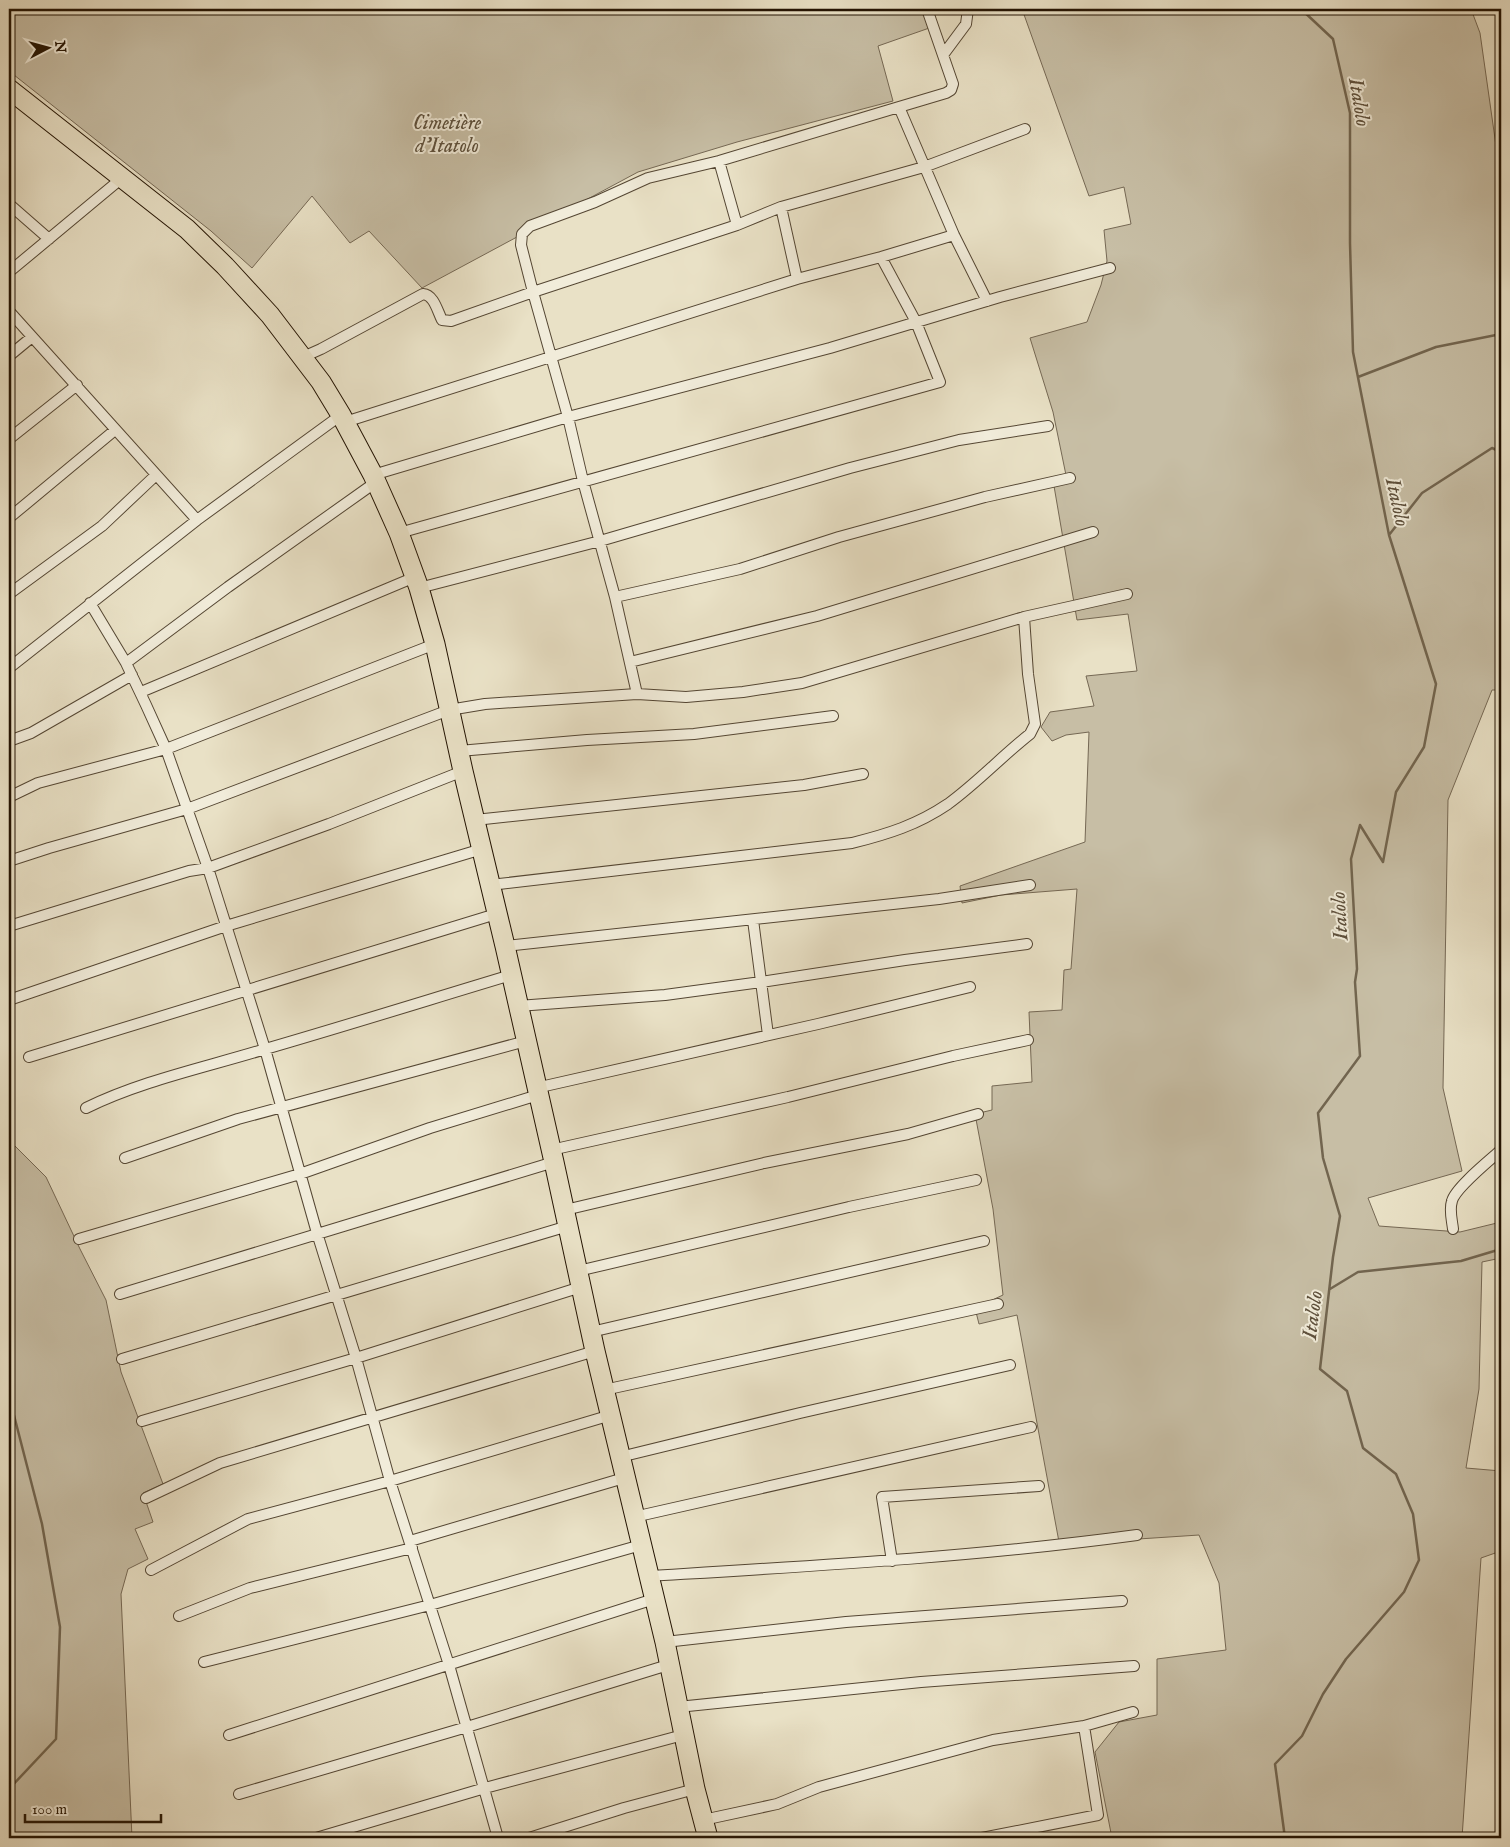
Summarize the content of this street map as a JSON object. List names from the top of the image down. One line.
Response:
{"water":["Italolo"],"parks":["Cimetière d'Itatolo"],"scale_bar":"100 m","north":"right"}
